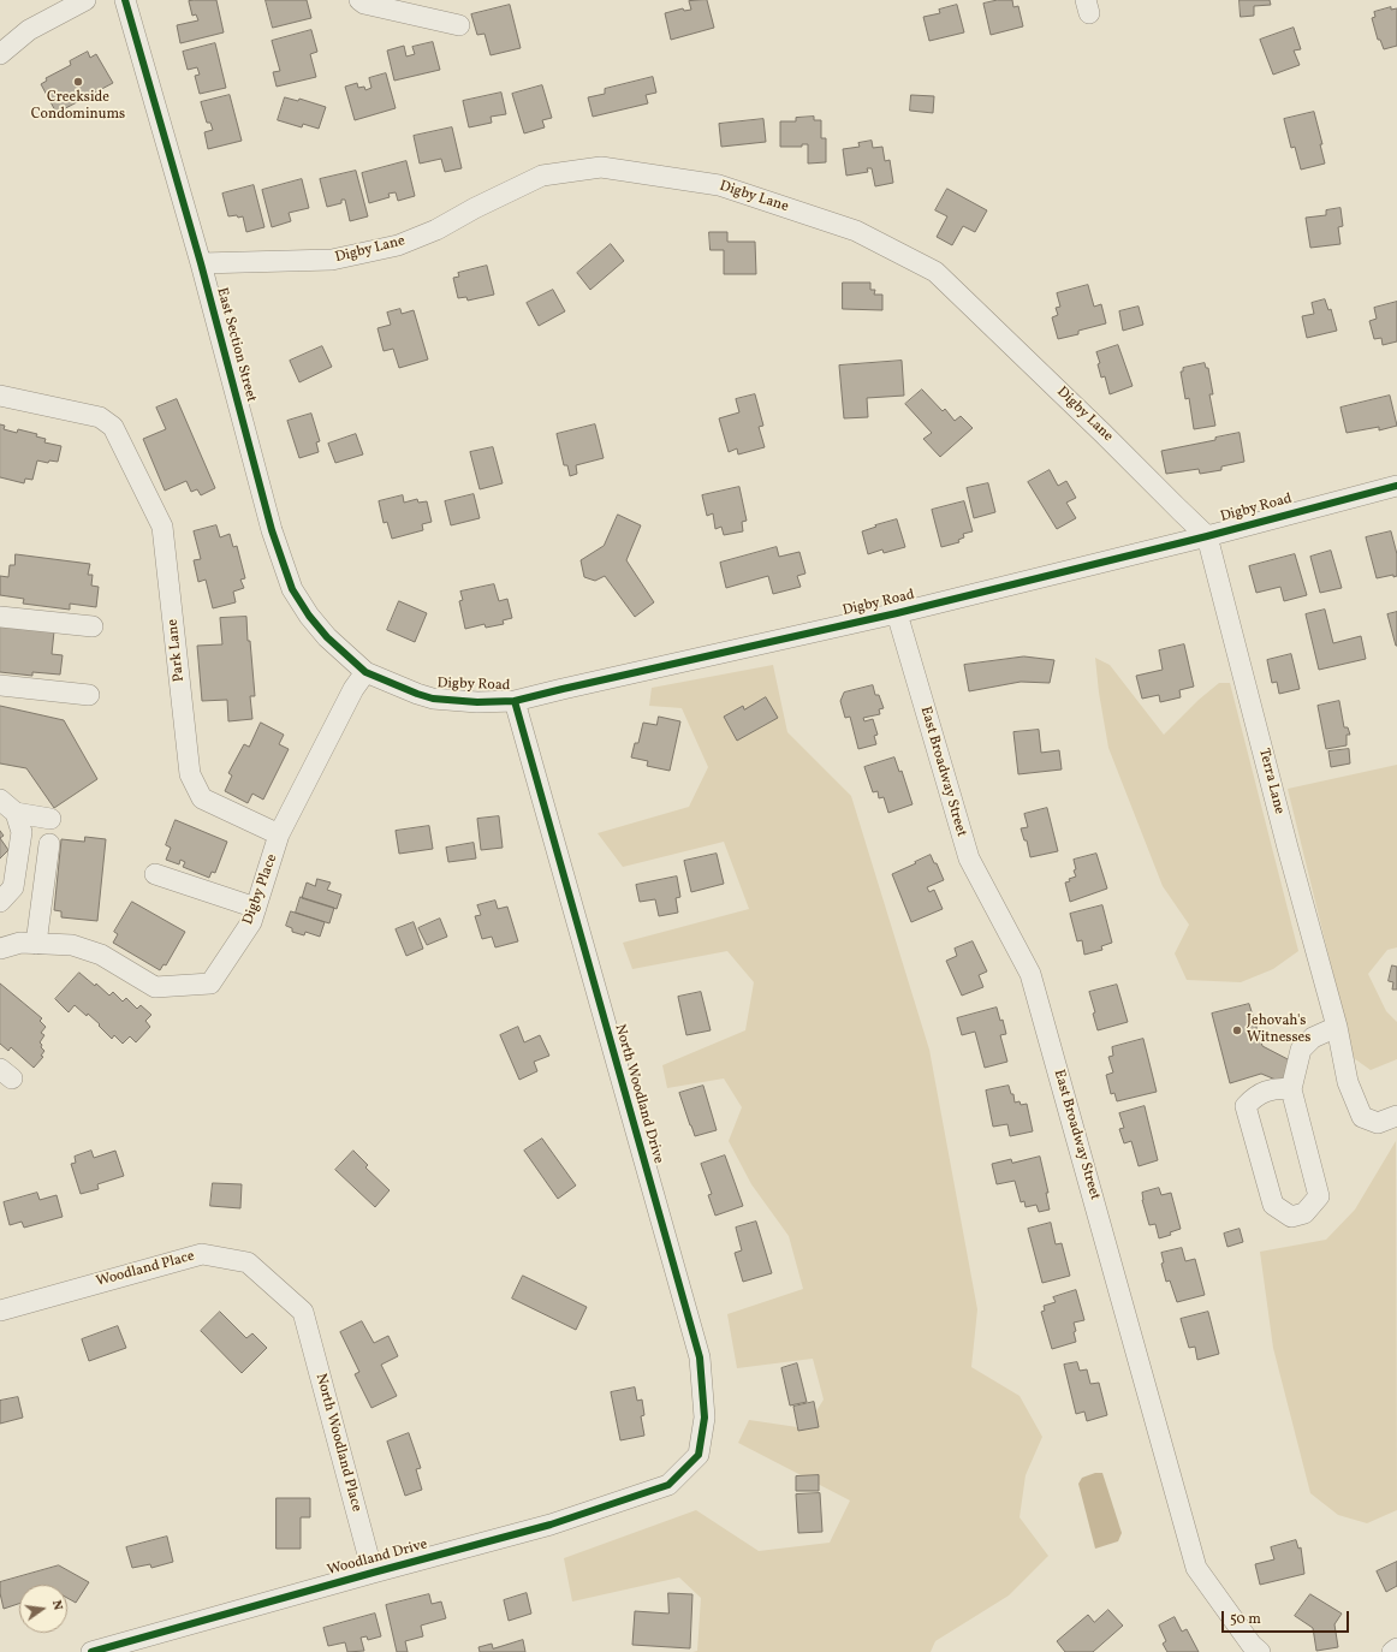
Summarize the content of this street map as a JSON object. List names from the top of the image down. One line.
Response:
{"streets":{"street":["Digby Lane","East Section Street","Digby Road","Park Lane","East Broadway Street","Terra Lane","Digby Place","North Woodland Drive","Woodland Place","North Woodland Place","Woodland Drive"]},"crossings":[["Digby Lane","East Section Street"],["Digby Lane","Digby Road"],["Digby Lane","Terra Lane"],["East Section Street","Digby Road"],["East Section Street","Digby Place"],["Digby Road","East Broadway Street"],["Digby Road","Terra Lane"],["Digby Road","Digby Place"],["Digby Road","North Woodland Drive"],["Park Lane","Digby Place"],["North Woodland Drive","Woodland Drive"],["Woodland Place","North Woodland Place"],["North Woodland Place","Woodland Drive"]],"places":["Creekside Condominums","Jehovah's Witnesses"],"scale_bar":"50 m","north":"right"}
